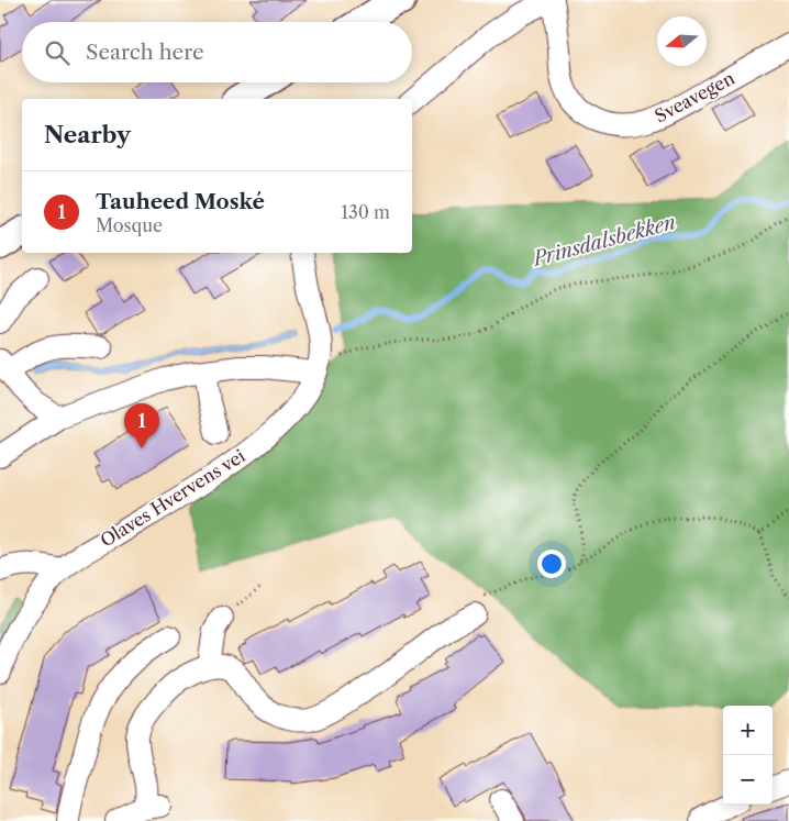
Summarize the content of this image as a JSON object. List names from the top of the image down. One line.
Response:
{"streets":{"street":["Sveavegen","Olaves Hvervens vei"]},"water":["Prinsdalsbekken"],"north":"left","page":{"search":"Search here","heading":"Nearby","list":[{"mark":"1","name":"Tauheed Moské","note":"Mosque","value":"130 m"}],"pins":"1","map_buttons":["+","−"]}}
